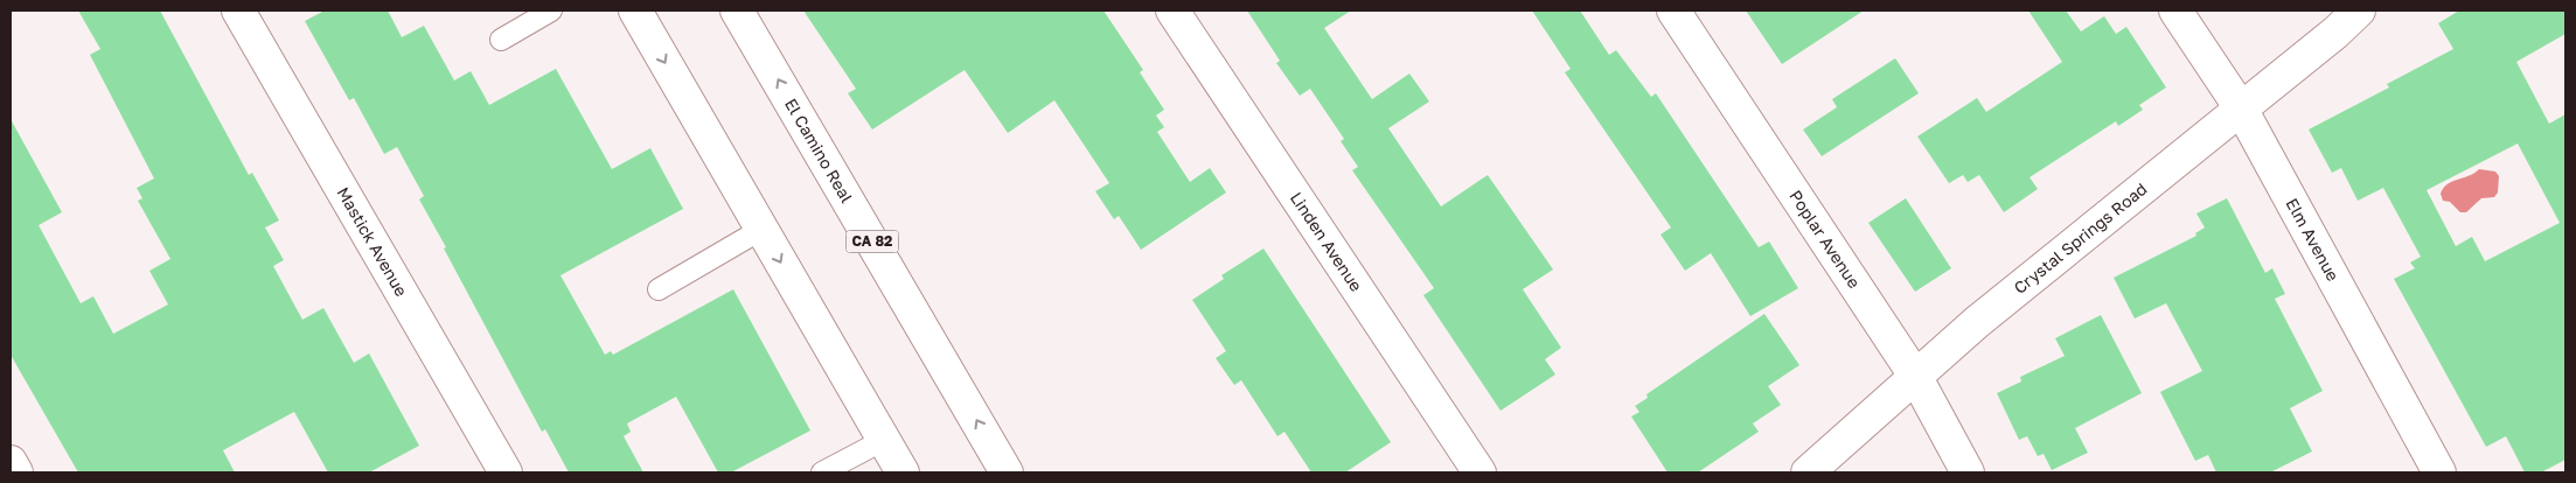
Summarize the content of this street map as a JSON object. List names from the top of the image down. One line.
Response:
{"streets":{"street":["El Camino Real","Crystal Springs Road","Poplar Avenue","Elm Avenue","Mastick Avenue","CA 82","Linden Avenue"]},"crossings":[["Crystal Springs Road","Poplar Avenue"],["Crystal Springs Road","Elm Avenue"]]}
